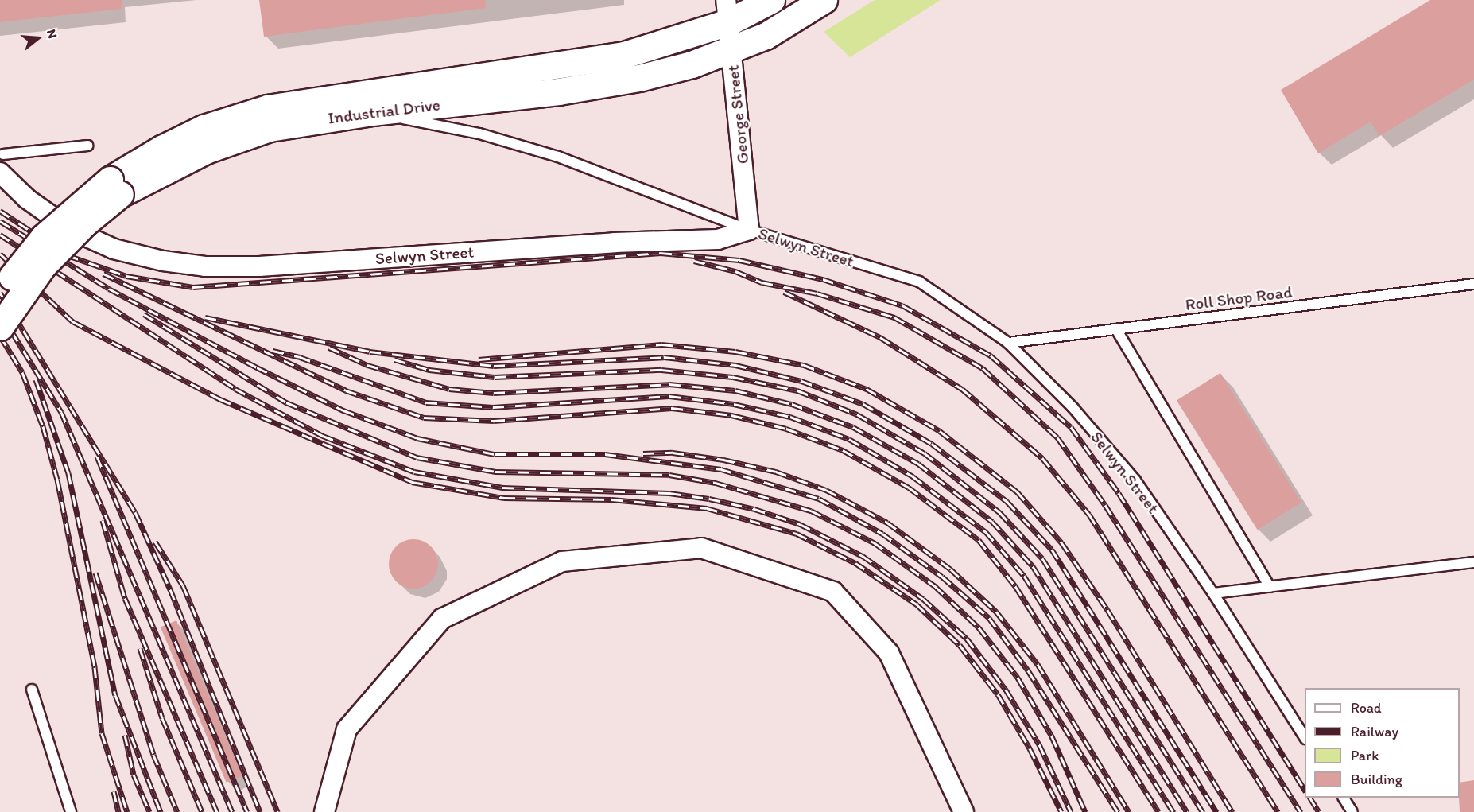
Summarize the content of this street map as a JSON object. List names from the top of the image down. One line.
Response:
{"streets":{"highway":["Industrial Drive"],"street":["George Street","Selwyn Street"],"lane":["Roll Shop Road"]},"crossings":[["Industrial Drive","George Street"],["George Street","Selwyn Street"],["Selwyn Street","Roll Shop Road"]],"legend":["Road","Railway","Park","Building"],"north":"right"}
